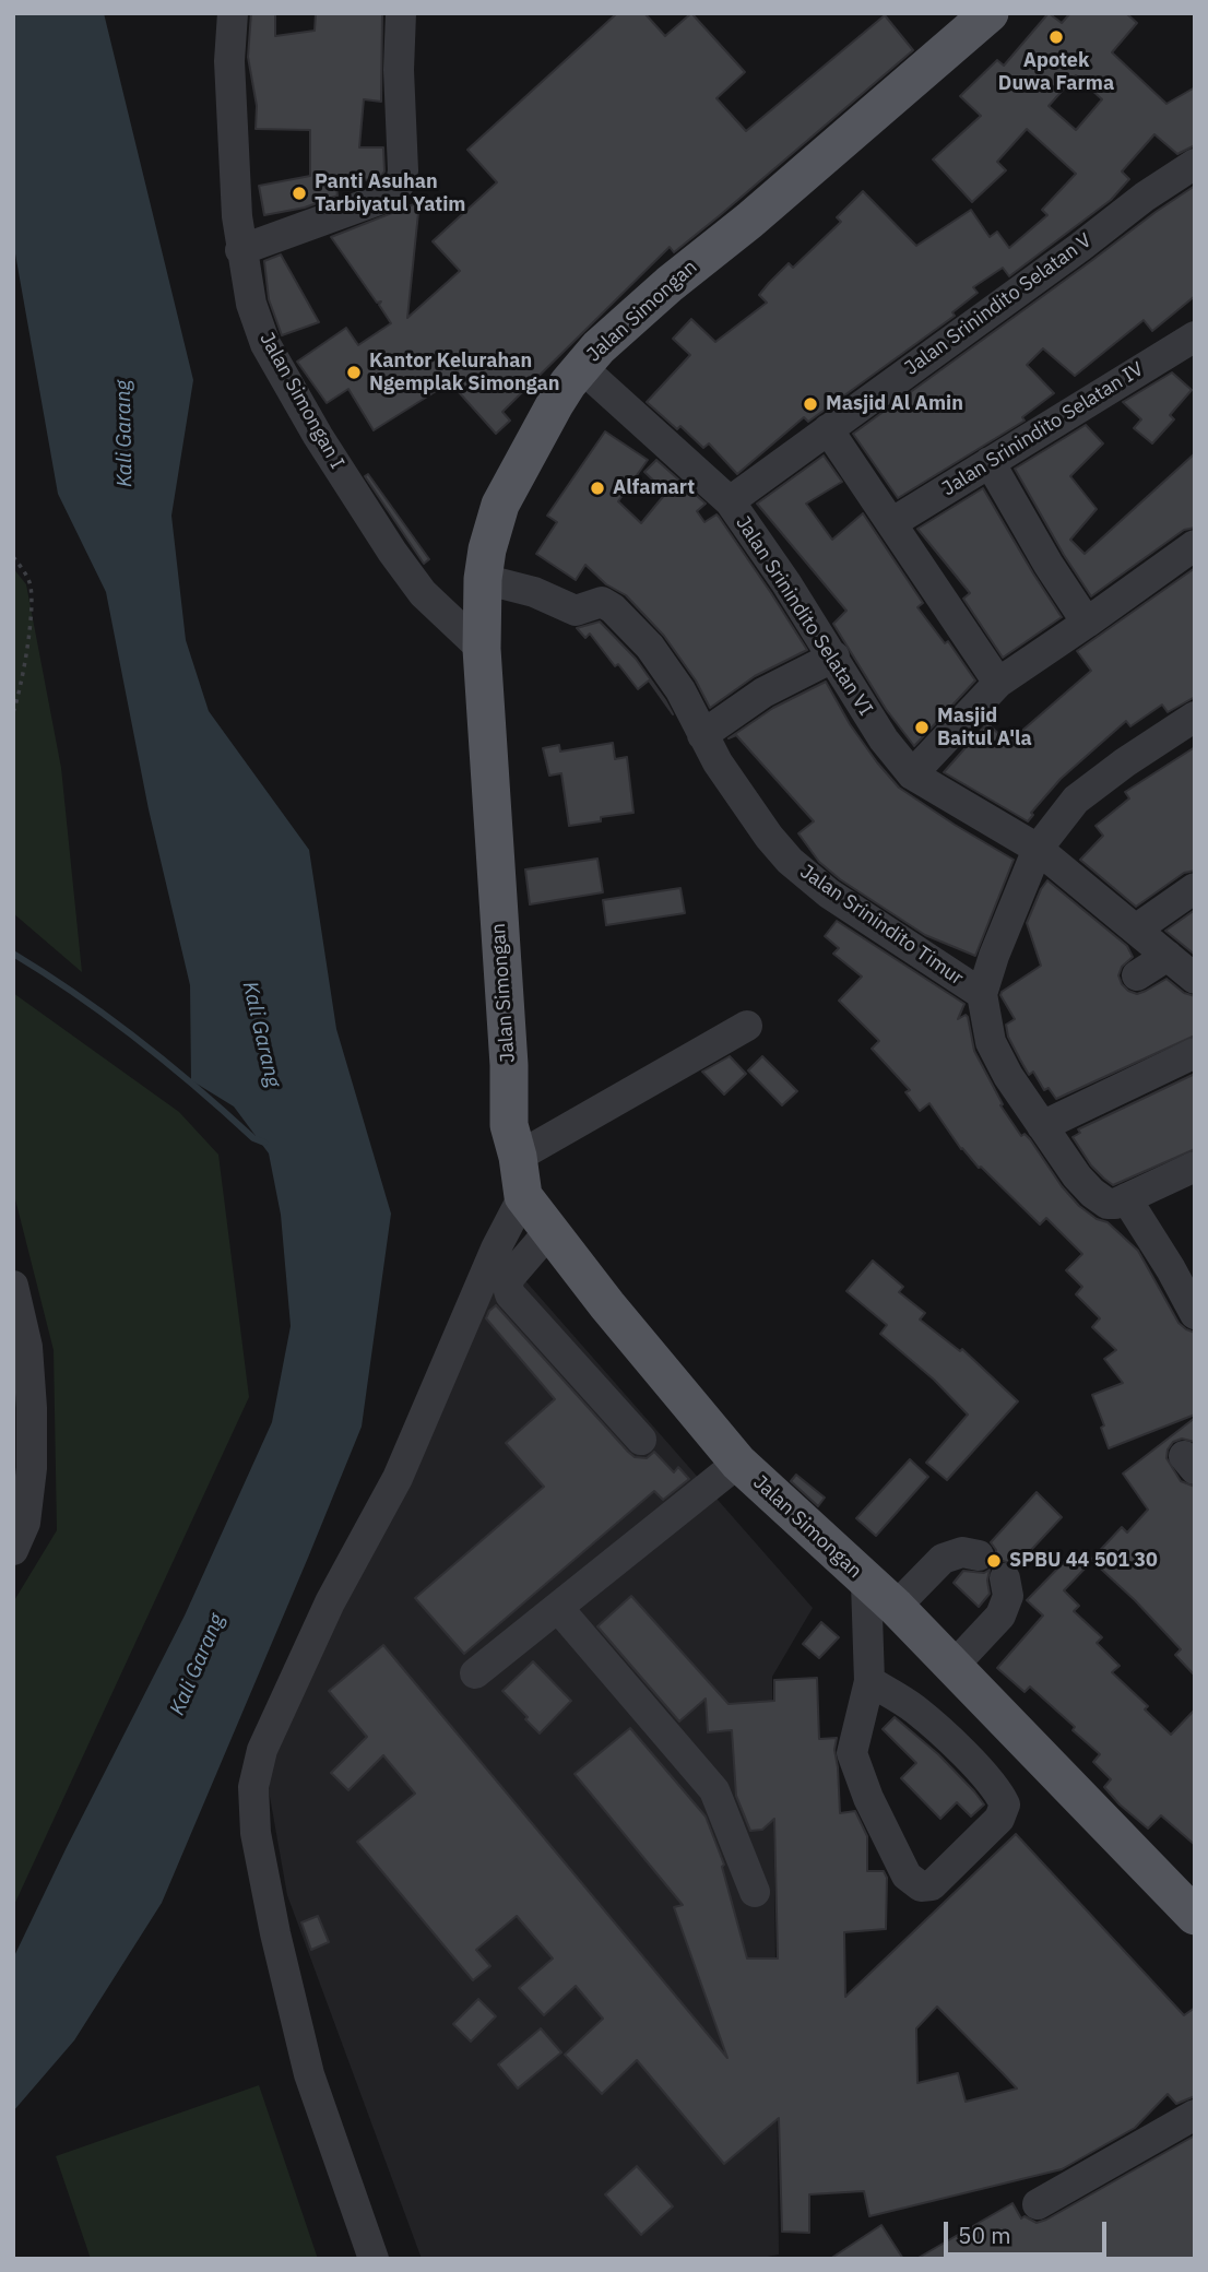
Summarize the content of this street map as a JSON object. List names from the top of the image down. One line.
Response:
{"streets":{"main road":["Jalan Simongan"],"street":["Jalan Srinindito Selatan V","Jalan Simongan I","Jalan Srinindito Selatan IV","Jalan Srinindito Selatan VI","Jalan Srinindito Timur"]},"crossings":[["Jalan Srinindito Selatan V","Jalan Srinindito Selatan VI"],["Jalan Simongan","Jalan Simongan I"],["Jalan Simongan","Jalan Srinindito Selatan VI"],["Jalan Simongan","Jalan Srinindito Timur"]],"water":["Kali Garang"],"places":["Apotek Duwa Farma","Panti Asuhan Tarbiyatul Yatim","Kantor Kelurahan Ngemplak Simongan","Masjid Al Amin","Alfamart","Masjid Baitul A'la","SPBU 44 501 30"],"scale_bar":"50 m"}
